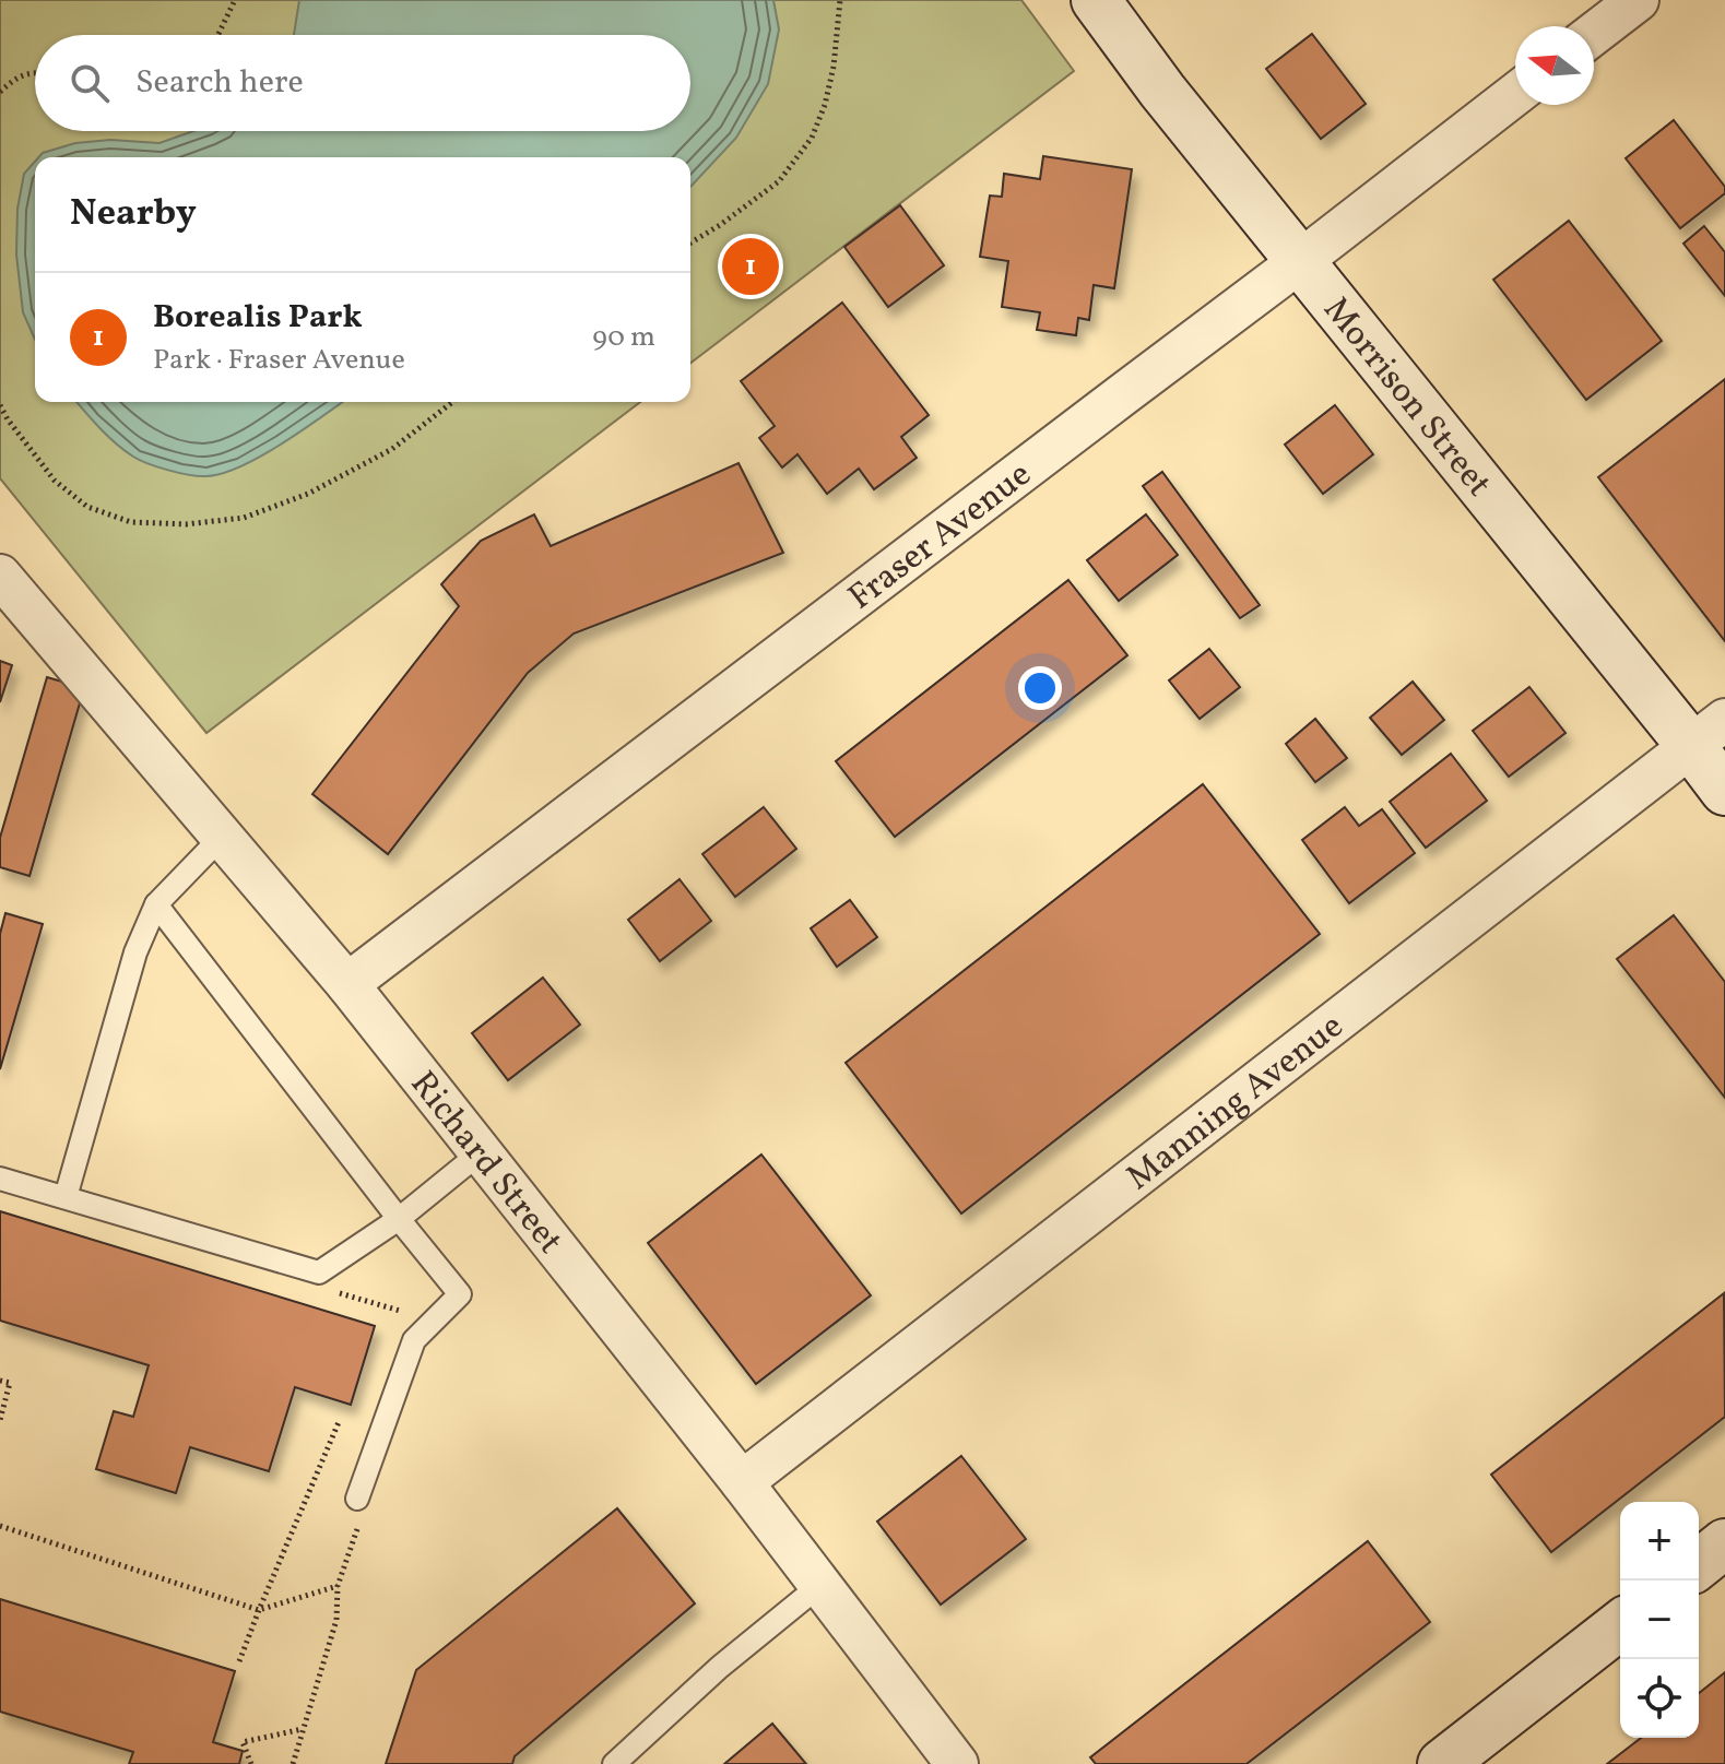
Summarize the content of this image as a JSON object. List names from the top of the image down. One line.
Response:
{"streets":{"main road":["Morrison Street"],"street":["Fraser Avenue","Manning Avenue","Richard Street"]},"crossings":[["Morrison Street","Fraser Avenue"],["Morrison Street","Manning Avenue"],["Fraser Avenue","Richard Street"],["Manning Avenue","Richard Street"]],"north":"left","page":{"search":"Search here","heading":"Nearby","pins":"1","list":[{"mark":"1","name":"Borealis Park","note":"Park · Fraser Avenue","value":"90 m"}],"map_buttons":["+","−"]}}
